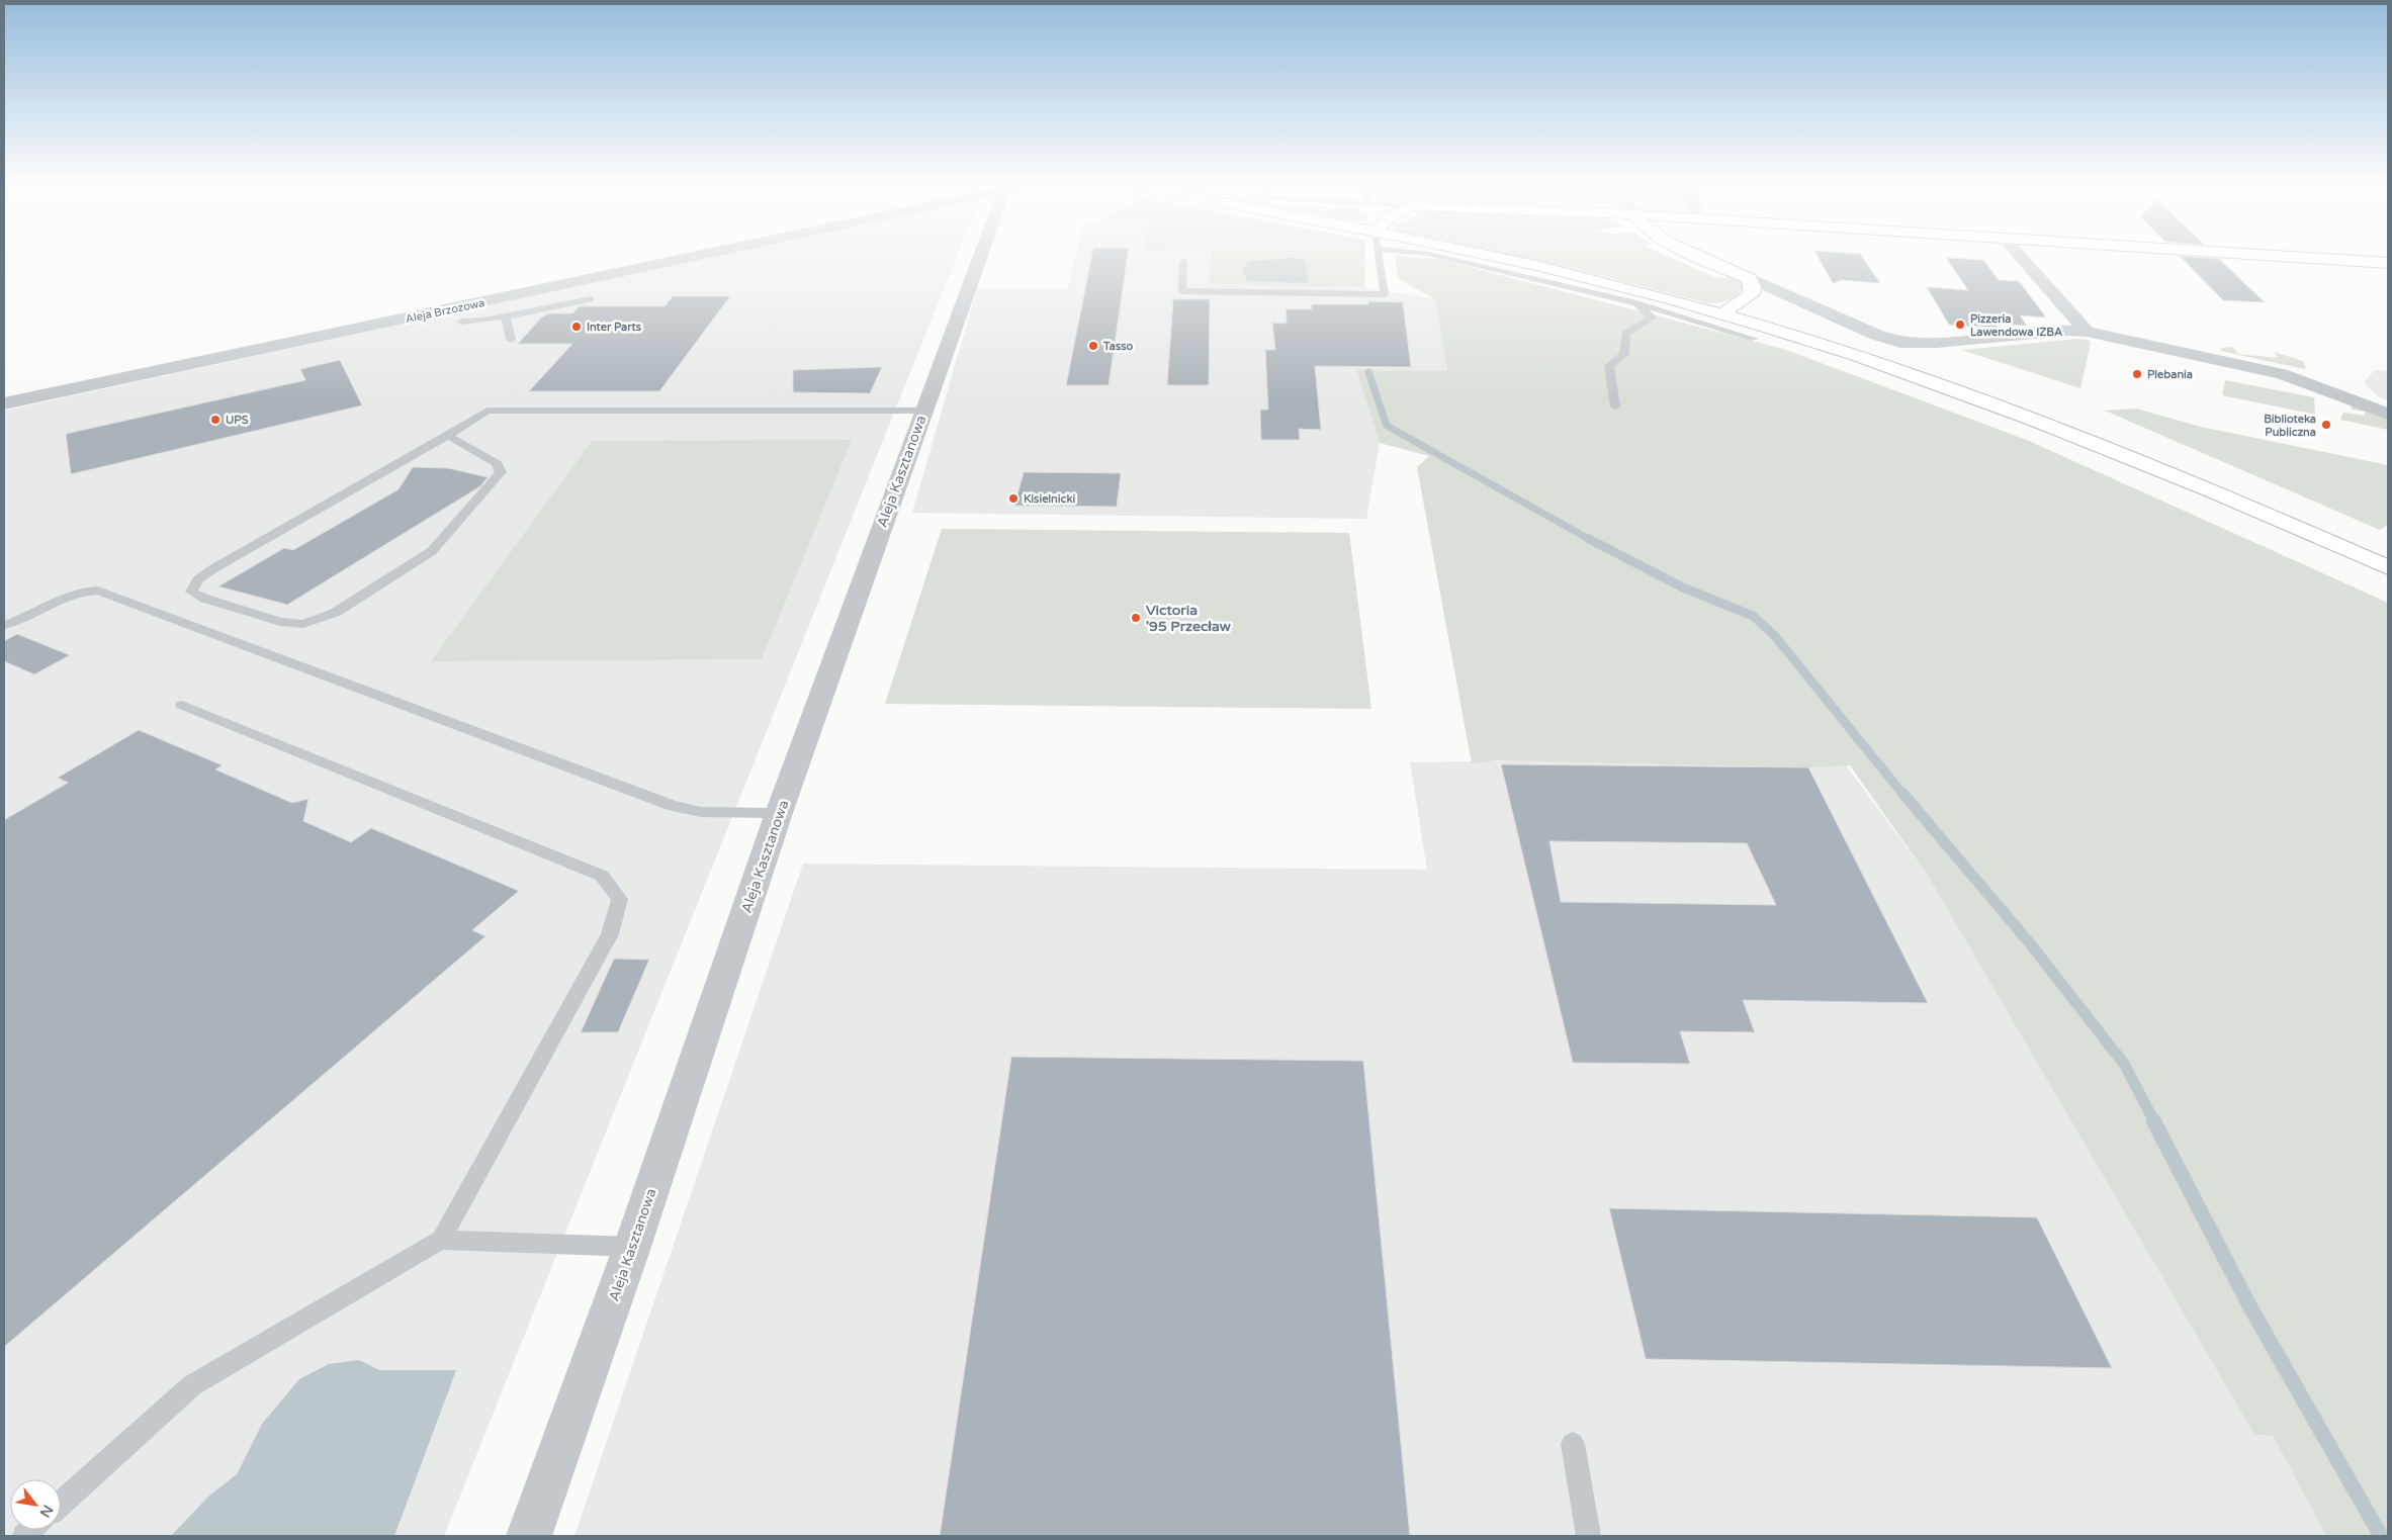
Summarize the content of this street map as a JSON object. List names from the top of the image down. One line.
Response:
{"streets":{"street":["Aleja Brzozowa","Aleja Kasztanowa"]},"places":["Pizzeria Lawendowa IZBA","Inter Parts","Tasso","Plebania","UPS","Biblioteka Publiczna","Kisielnicki","Victoria '95 Przecław"],"north":"bottom right"}
